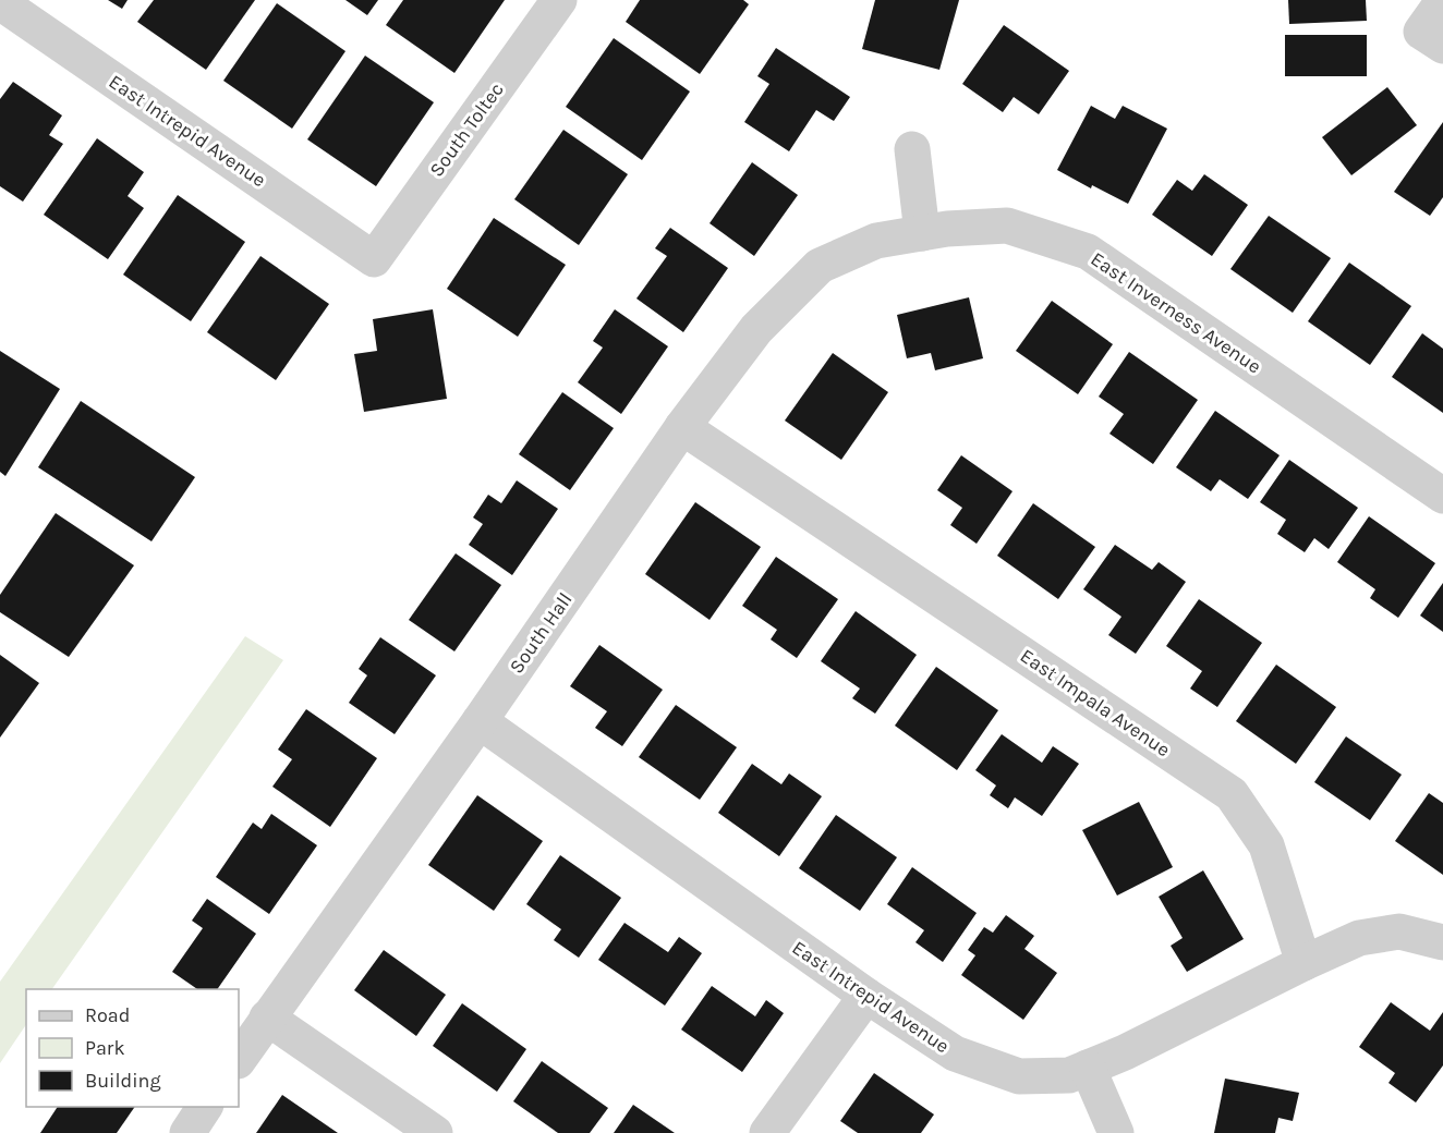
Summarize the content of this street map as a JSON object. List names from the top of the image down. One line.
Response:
{"streets":{"street":["South Toltec","East Intrepid Avenue","East Inverness Avenue","South Hall","East Impala Avenue"]},"crossings":[["South Toltec","East Intrepid Avenue"],["East Intrepid Avenue","South Hall"],["East Intrepid Avenue","East Impala Avenue"],["East Inverness Avenue","South Hall"],["South Hall","East Impala Avenue"]],"legend":["Road","Park","Building"]}
